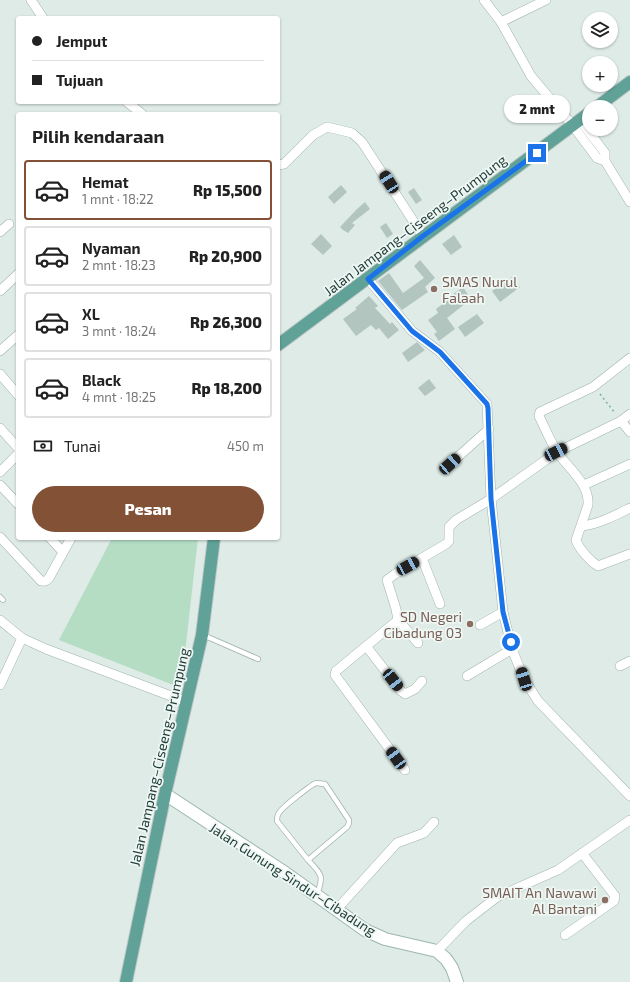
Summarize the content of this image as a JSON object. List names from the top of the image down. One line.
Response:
{"streets":{"main road":["Jalan Jampang–Ciseeng–Prumpung"],"street":["Jalan Gunung Sindur–Cibadung"]},"crossings":[["Jalan Jampang–Ciseeng–Prumpung","Jalan Gunung Sindur–Cibadung"]],"places":["SMAS Nurul Falaah","SD Negeri Cibadung 03","SMAIT An Nawawi Al Bantani"],"page":{"map_buttons":["+","−"],"banner":["Jemput","Tujuan"],"bubble":"2 mnt","heading":"Pilih kendaraan","list":[{"name":"Hemat","note":"1 mnt · 18:22","value":"Rp 15,500"},{"name":"Nyaman","note":"2 mnt · 18:23","value":"Rp 20,900"},{"name":"XL","note":"3 mnt · 18:24","value":"Rp 26,300"},{"name":"Black","note":"4 mnt · 18:25","value":"Rp 18,200"}],"pay":["Tunai","450 m"],"buttons":"Pesan"}}
